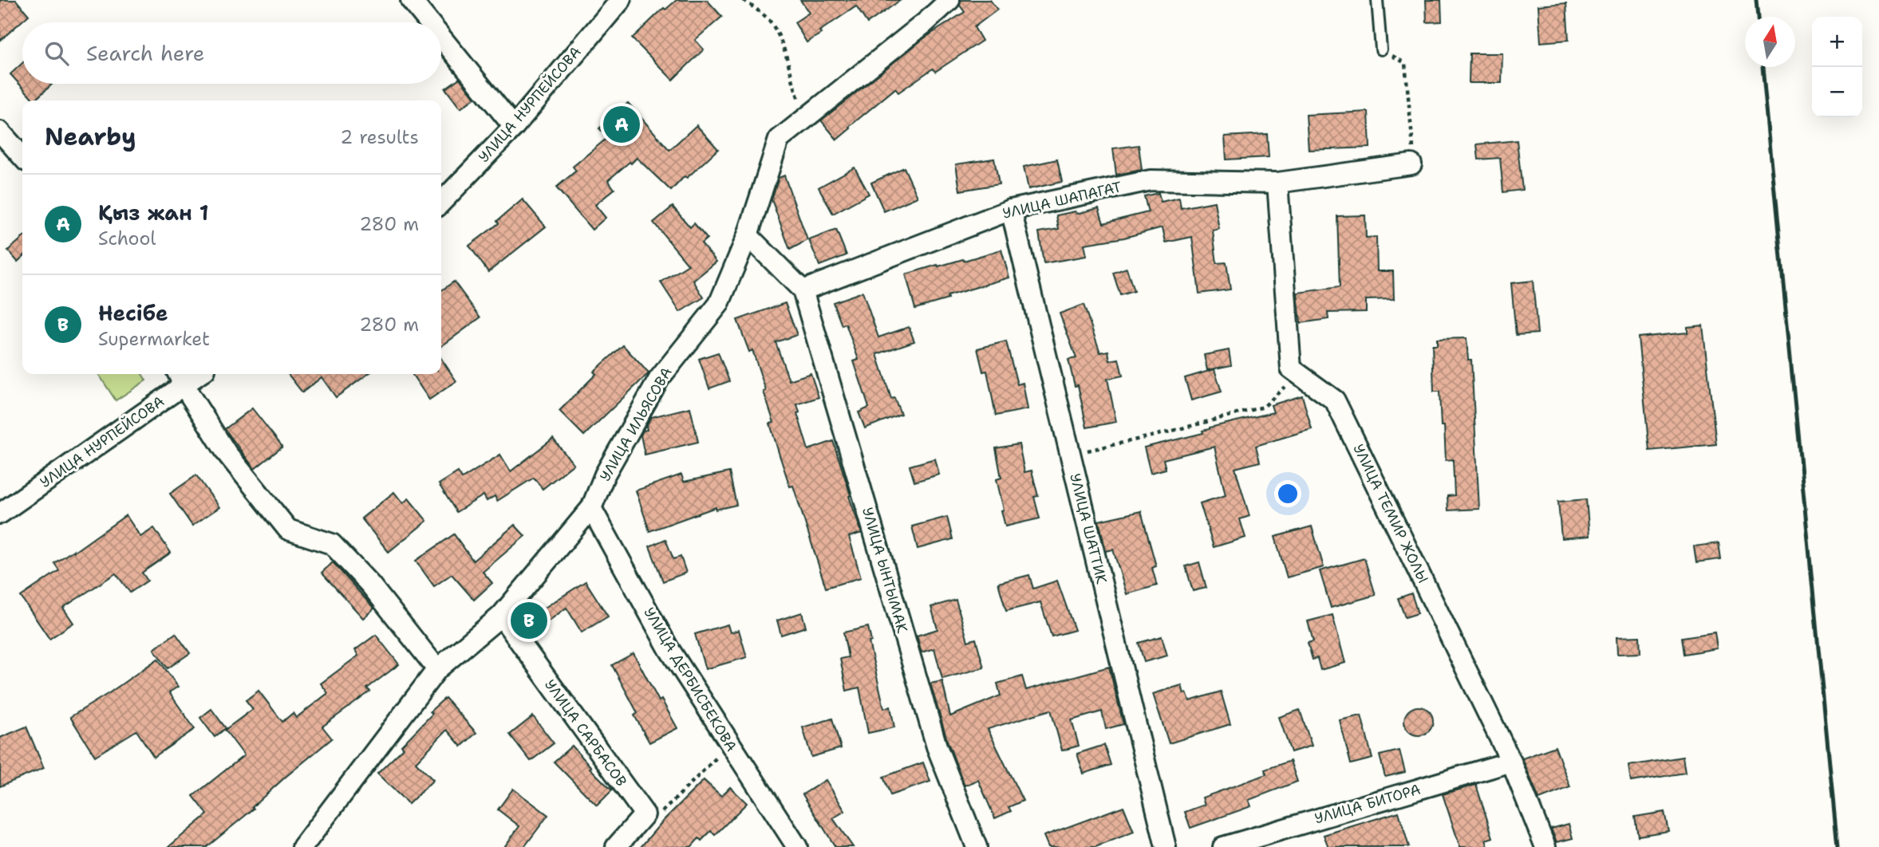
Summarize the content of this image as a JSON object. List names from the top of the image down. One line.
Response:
{"streets":{"street":["УЛИЦА НУРПЕЙСОВА","УЛИЦА ШАПАГАТ","УЛИЦА ИЛЬЯСОВА","УЛИЦА ТЕМИР ЖОЛЫ","УЛИЦА ШАТТИК","УЛИЦА ЫНТЫМАК","УЛИЦА ДЕРБИСБЕКОВА","УЛИЦА САРБАСОВ","УЛИЦА БИТОРА"]},"crossings":[["УЛИЦА ШАПАГАТ","УЛИЦА ШАТТИК"],["УЛИЦА ШАПАГАТ","УЛИЦА ЫНТЫМАК"],["УЛИЦА ИЛЬЯСОВА","УЛИЦА ДЕРБИСБЕКОВА"],["УЛИЦА ИЛЬЯСОВА","УЛИЦА САРБАСОВ"],["УЛИЦА ТЕМИР ЖОЛЫ","УЛИЦА БИТОРА"]],"north":"top","page":{"map_buttons":["+","−"],"search":"Search here","heading":["Nearby","2 results"],"pins":["A","B"],"list":[{"mark":"A","name":"Қыз жан 1","note":"School","value":"280 m"},{"mark":"B","name":"Несібе","note":"Supermarket","value":"280 m"}]}}
